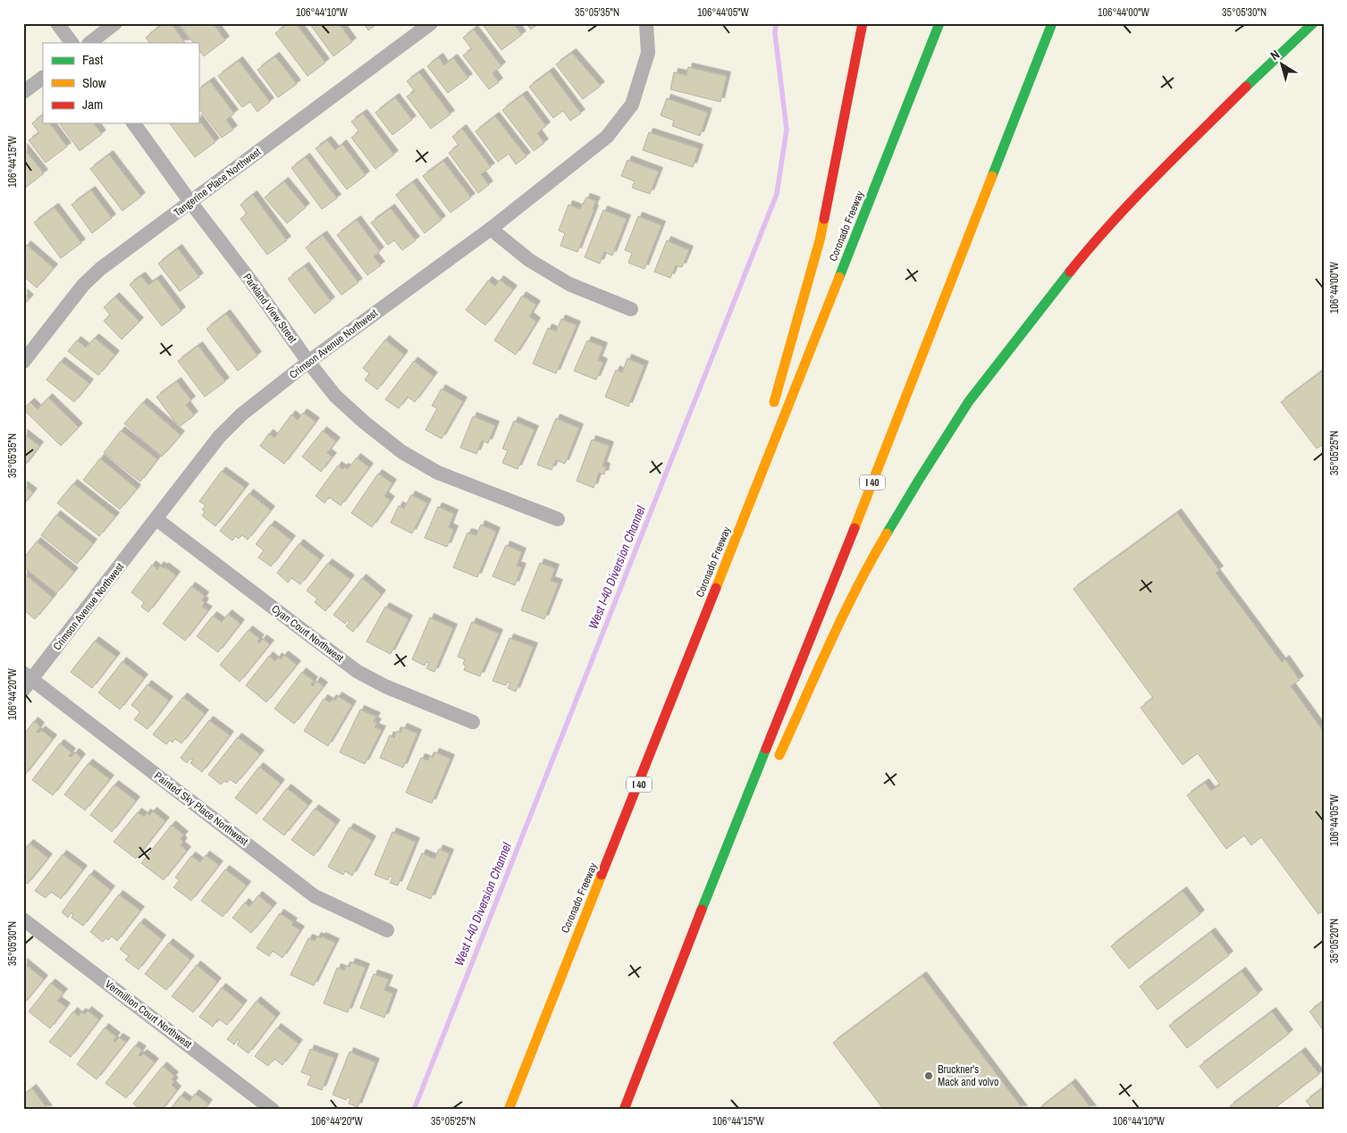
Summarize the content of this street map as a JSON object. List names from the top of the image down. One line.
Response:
{"streets":{"highway":["Coronado Freeway","I 40"],"street":["Tangerine Place Northwest","Parkland View Street","Crimson Avenue Northwest","Cyan Court Northwest","Painted Sky Place Northwest","Vermillion Court Northwest"]},"crossings":[["Tangerine Place Northwest","Parkland View Street"],["Parkland View Street","Crimson Avenue Northwest"],["Crimson Avenue Northwest","Cyan Court Northwest"],["Crimson Avenue Northwest","Painted Sky Place Northwest"]],"water":["West I-40 Diversion Channel"],"places":["Bruckner's Mack and volvo"],"legend":["Fast","Slow","Jam"],"north":"top left","coordinates":["106°44'10\"W","35°05'35\"N","106°44'05\"W","106°44'00\"W","35°05'30\"N","106°44'15\"W","35°05'25\"N","106°44'20\"W","35°05'20\"N"]}
